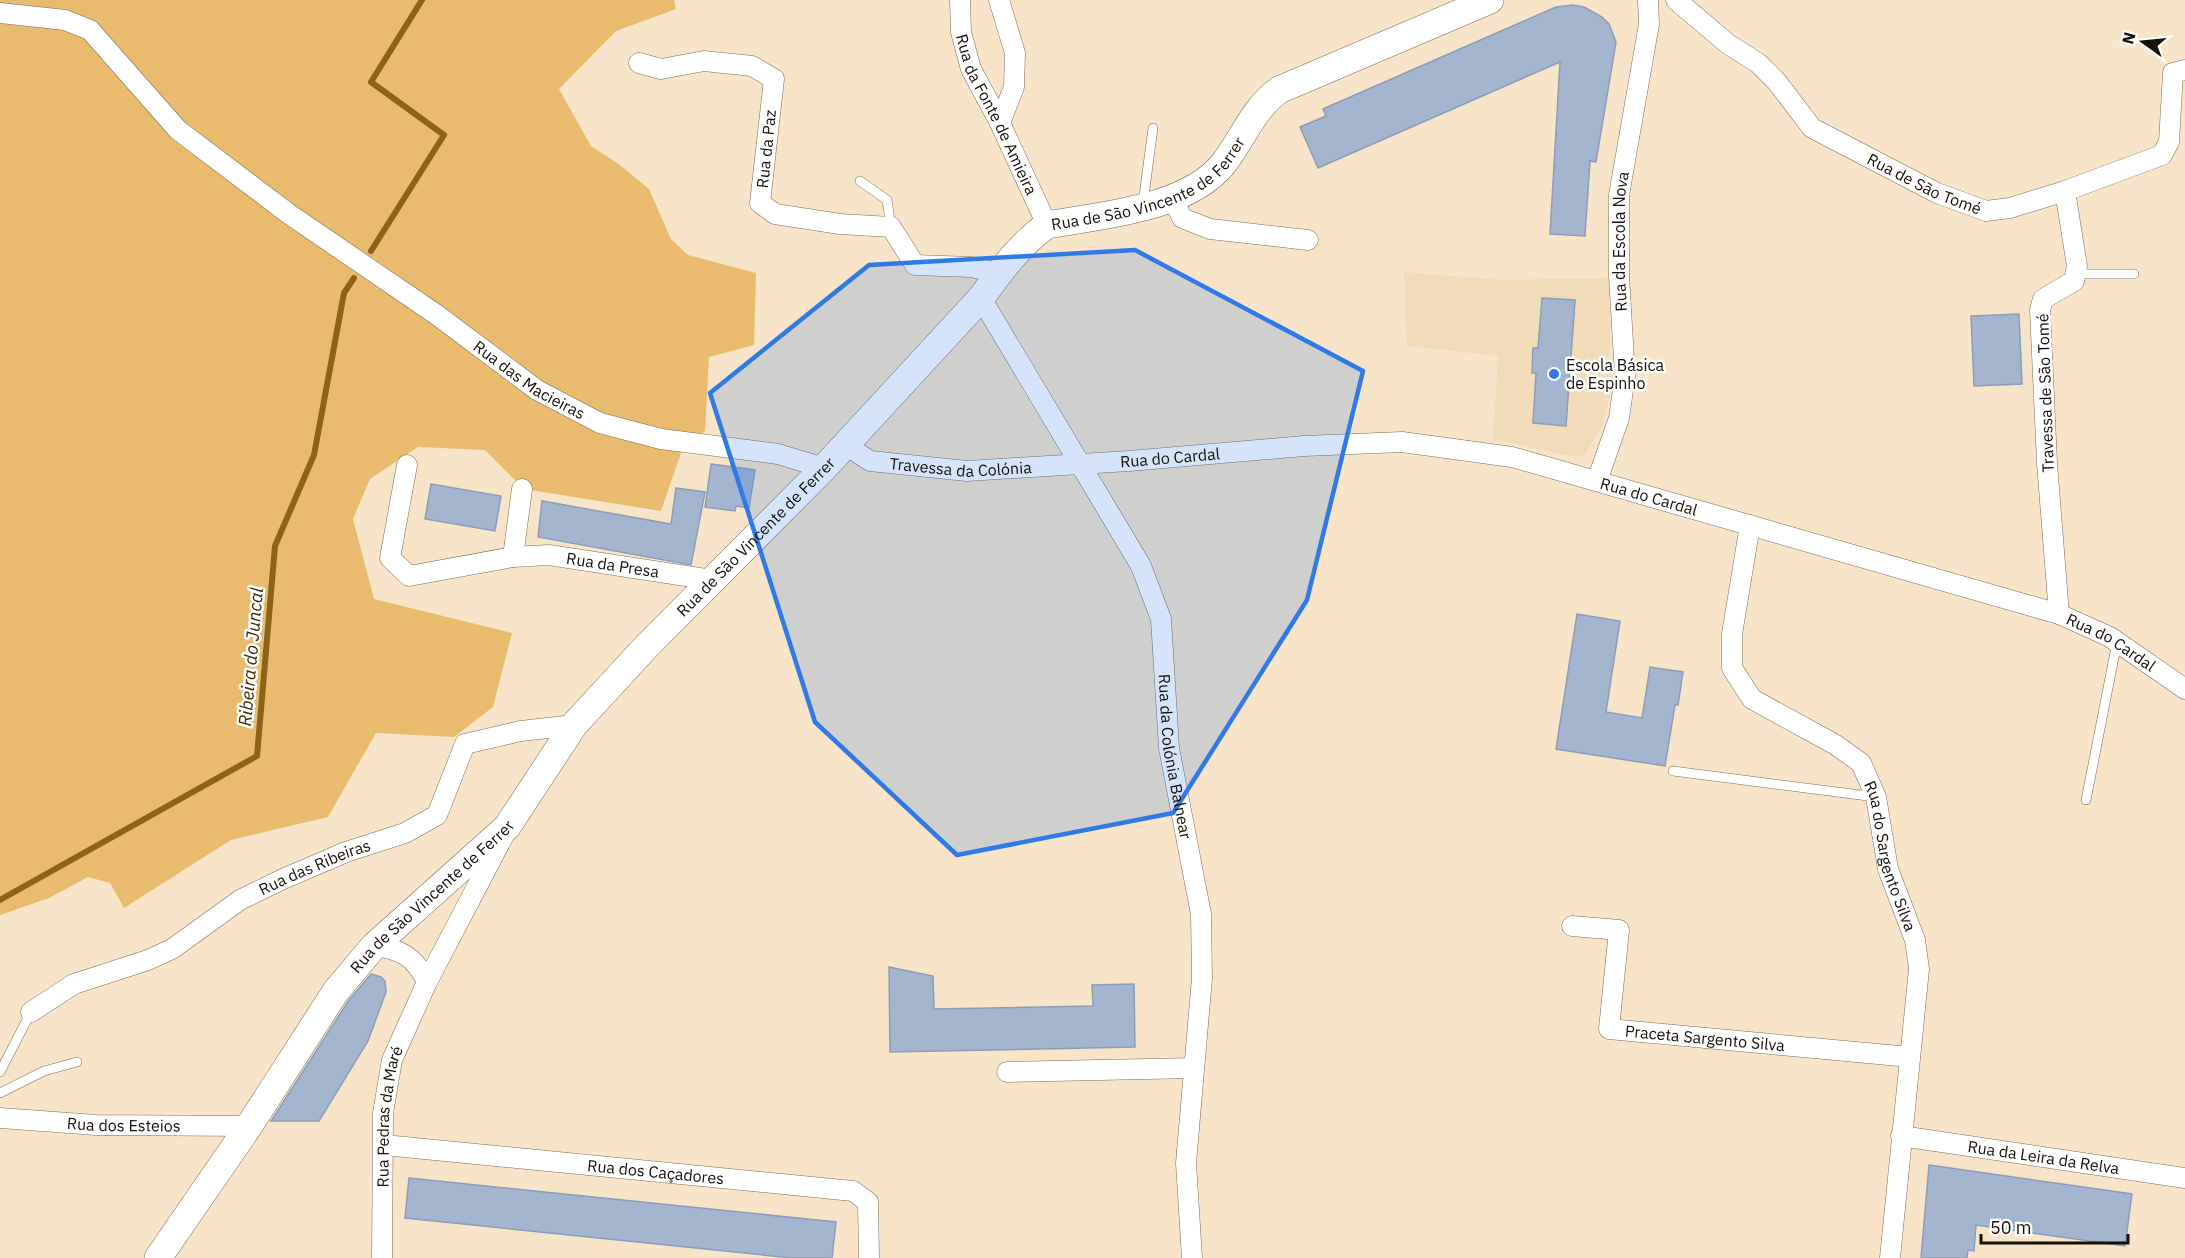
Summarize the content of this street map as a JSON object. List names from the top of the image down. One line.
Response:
{"streets":{"street":["Rua da Fonte de Amieira","Rua da Paz","Rua de São Vincente de Ferrer","Rua de São Tomé","Rua da Escola Nova","Rua das Macieiras","Travessa de São Tomé","Rua do Cardal","Travessa da Colónia","Rua da Presa","Rua da Colónia Balnear","Rua do Sargento Silva","Rua das Ribeiras","Praceta Sargento Silva","Rua Pedras da Maré","Rua dos Esteios","Rua da Leira da Relva","Rua dos Caçadores"]},"crossings":[["Rua da Fonte de Amieira","Rua de São Vincente de Ferrer"],["Rua de São Vincente de Ferrer","Rua das Macieiras"],["Rua de São Vincente de Ferrer","Travessa da Colónia"],["Rua de São Vincente de Ferrer","Rua da Presa"],["Rua de São Vincente de Ferrer","Rua da Colónia Balnear"],["Rua de São Vincente de Ferrer","Rua das Ribeiras"],["Rua de São Vincente de Ferrer","Rua Pedras da Maré"],["Rua de São Vincente de Ferrer","Rua dos Esteios"],["Rua da Escola Nova","Rua do Cardal"],["Travessa de São Tomé","Rua do Cardal"],["Rua do Cardal","Travessa da Colónia"],["Rua do Cardal","Rua da Colónia Balnear"],["Rua do Cardal","Rua do Sargento Silva"],["Travessa da Colónia","Rua da Colónia Balnear"],["Rua do Sargento Silva","Praceta Sargento Silva"],["Rua do Sargento Silva","Rua da Leira da Relva"],["Rua Pedras da Maré","Rua dos Caçadores"]],"water":["Ribeira do Juncal"],"places":["Escola Básica de Espinho"],"scale_bar":"50 m","north":"left"}
